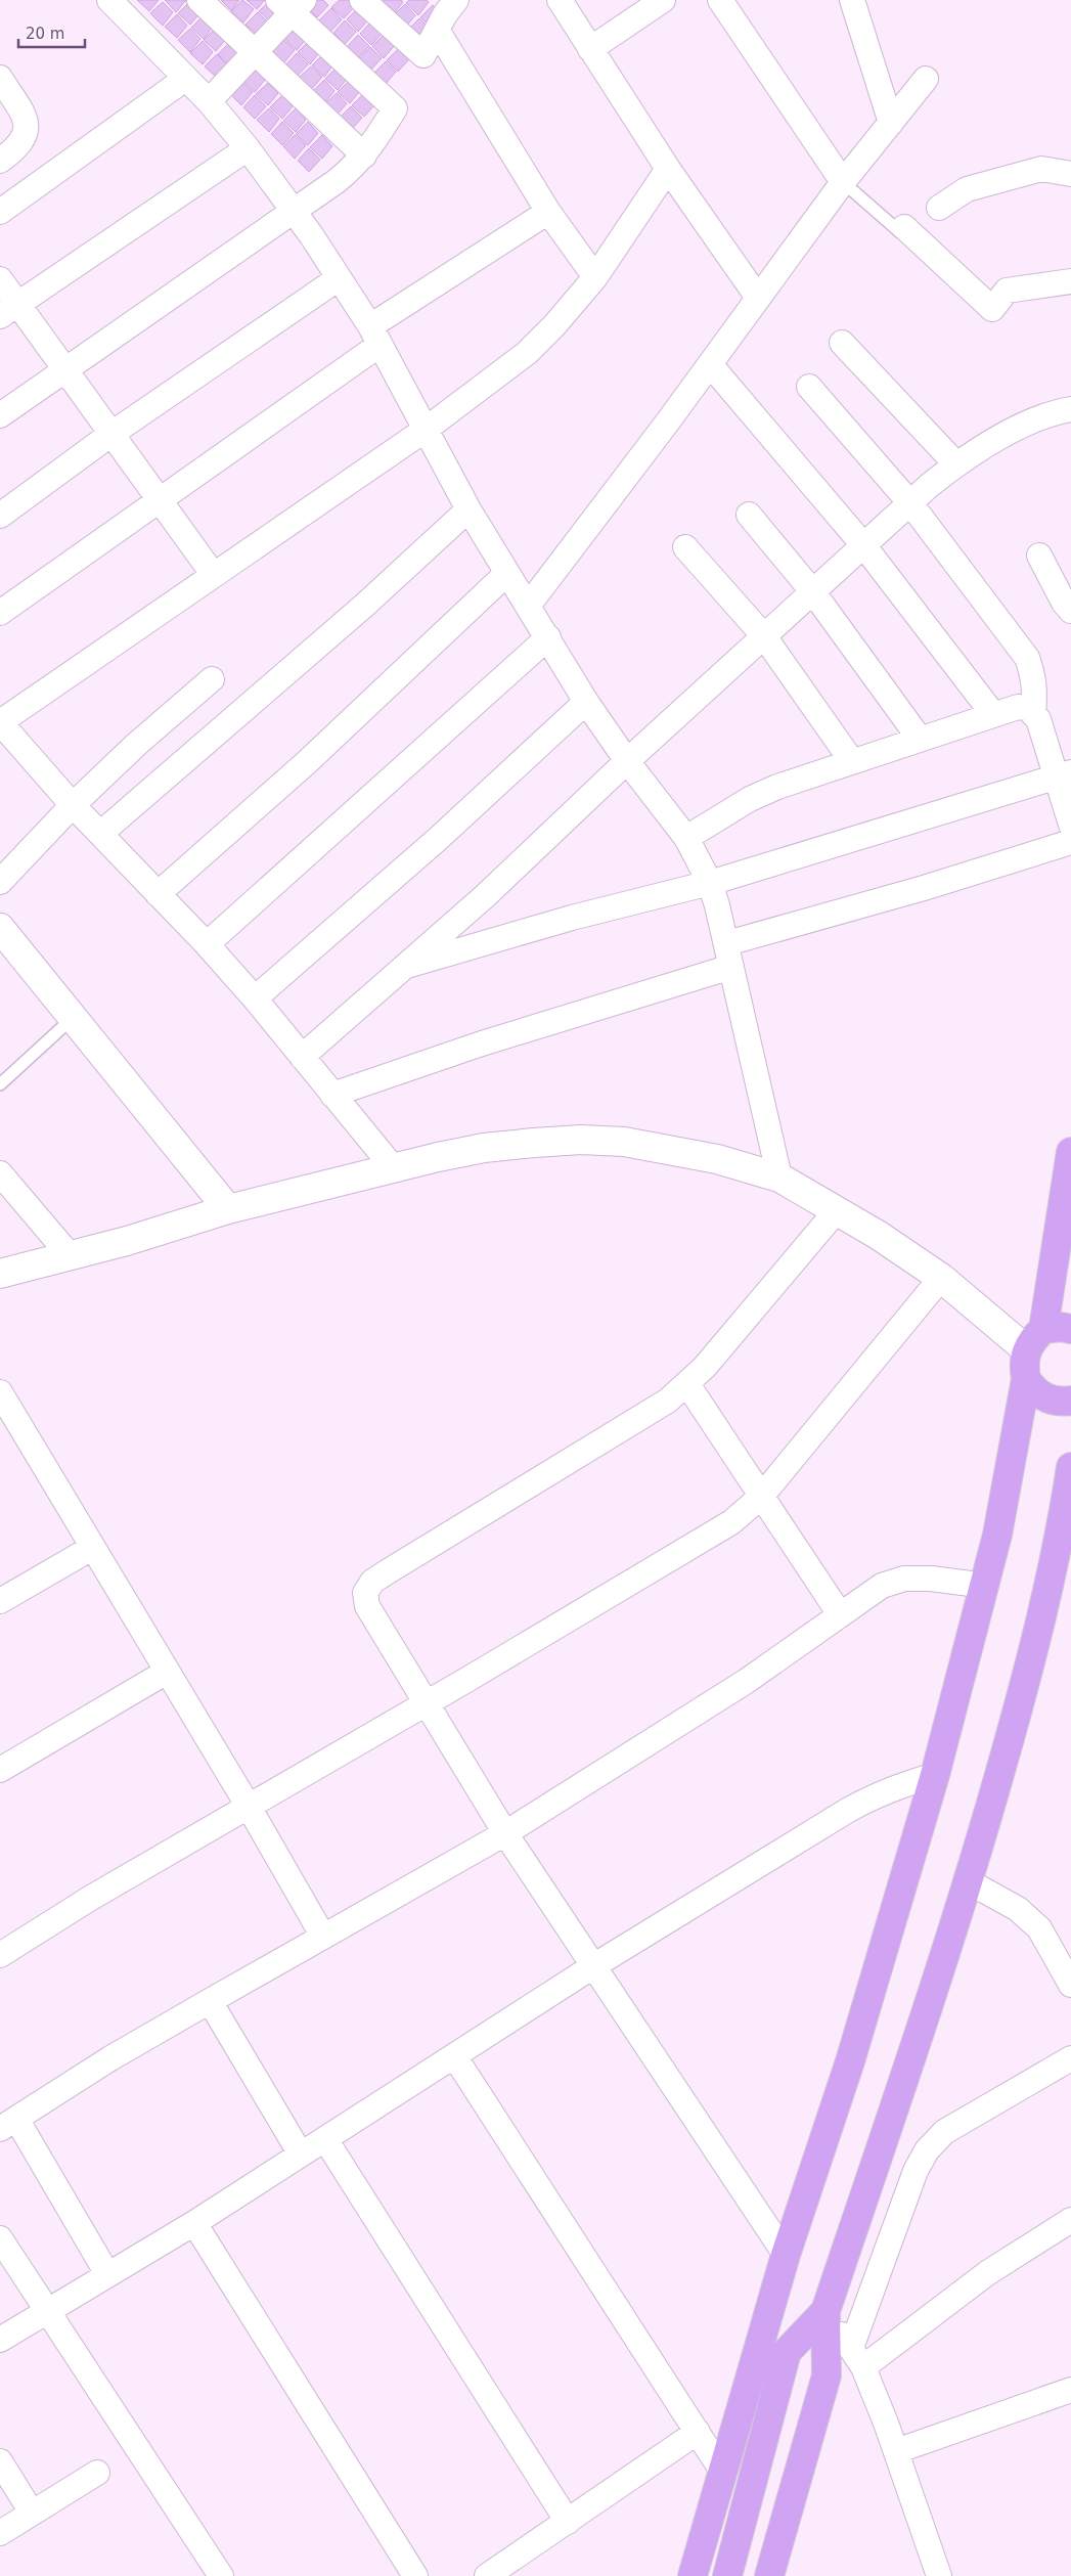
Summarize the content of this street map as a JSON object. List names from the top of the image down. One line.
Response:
{"scale_bar":"20 m"}
